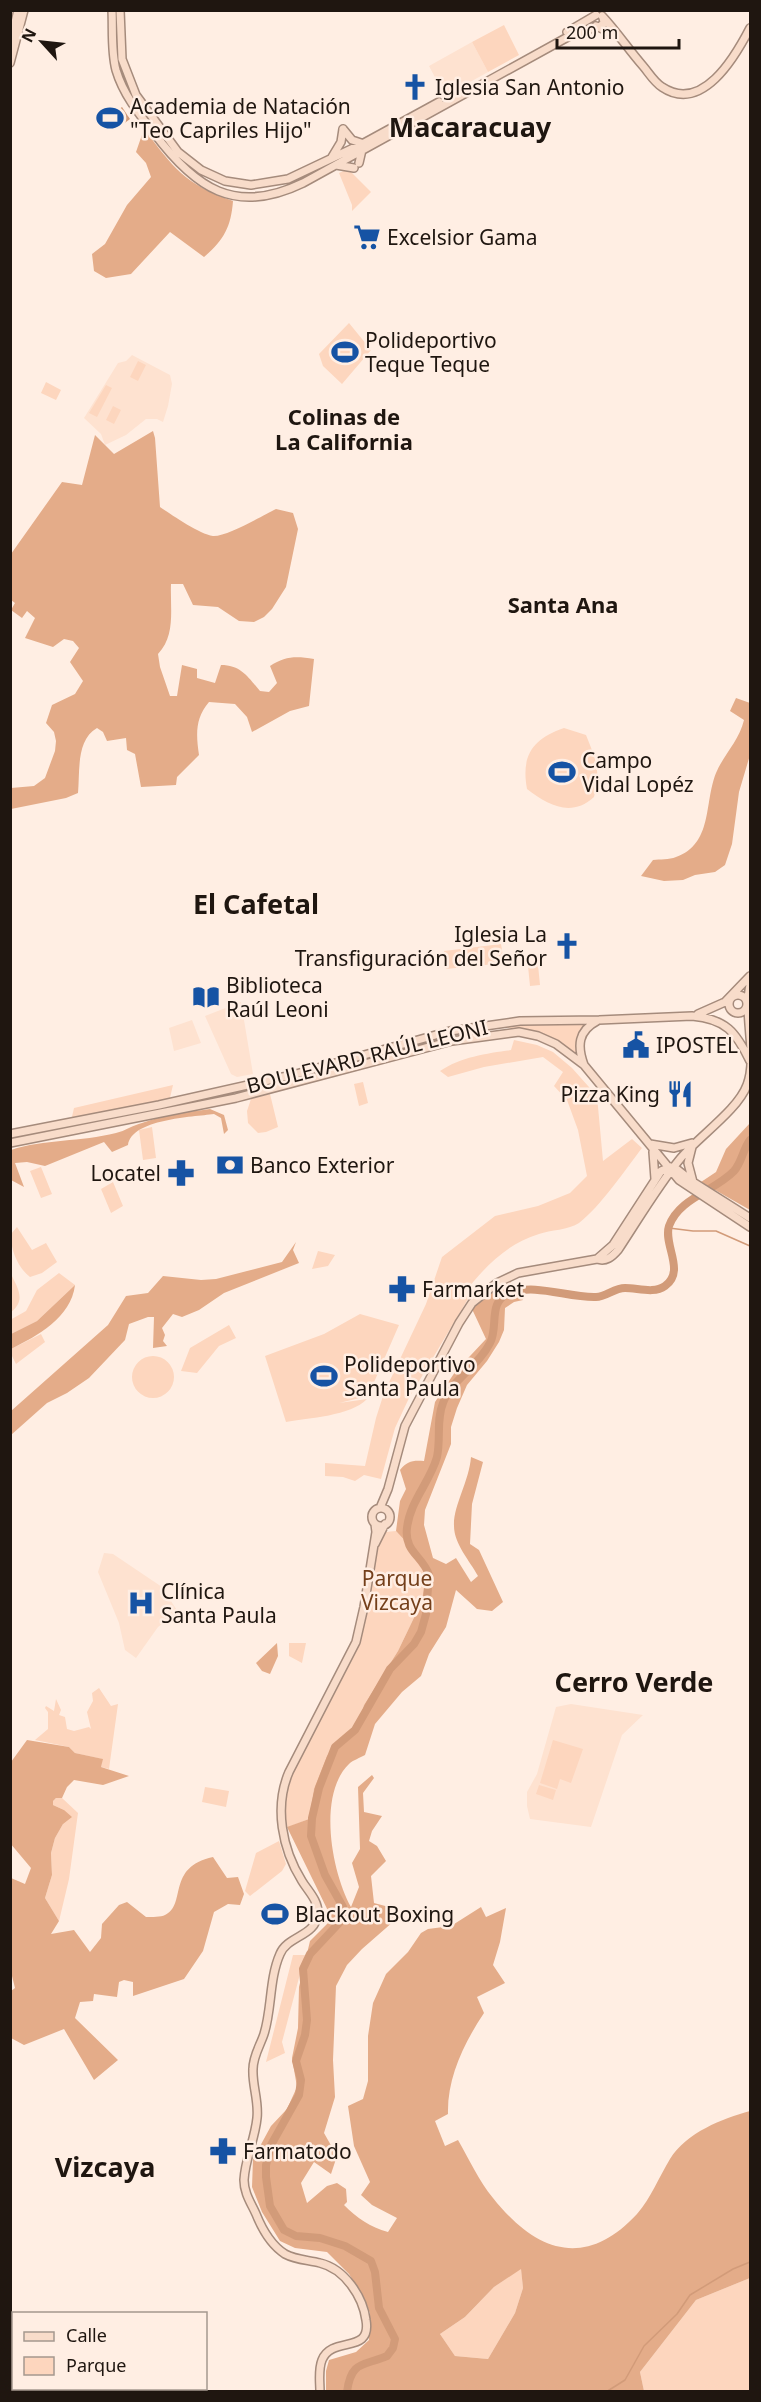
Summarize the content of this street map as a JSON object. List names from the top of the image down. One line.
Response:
{"streets":{"street":["BOULEVARD RAÚL LEONI"]},"districts":["Macaracuay","Colinas de La California","Santa Ana","El Cafetal","Cerro Verde","Vizcaya"],"parks":["Parque Vizcaya"],"places":{"church":["Iglesia San Antonio","Iglesia La Transfiguración del Señor"],"sports":["Academia de Natación \"Teo Capriles Hijo\"","Polideportivo Teque Teque","Campo Vidal Lopéz","Polideportivo Santa Paula","Blackout Boxing"],"supermarket":["Excelsior Gama"],"library":["Biblioteca Raúl Leoni"],"public building":["IPOSTEL"],"restaurant":["Pizza King"],"bank":["Banco Exterior"],"pharmacy":["Locatel","Farmarket","Farmatodo"],"hospital":["Clínica Santa Paula"]},"legend":["Calle","Parque"],"scale_bar":"200 m","north":"top left"}
